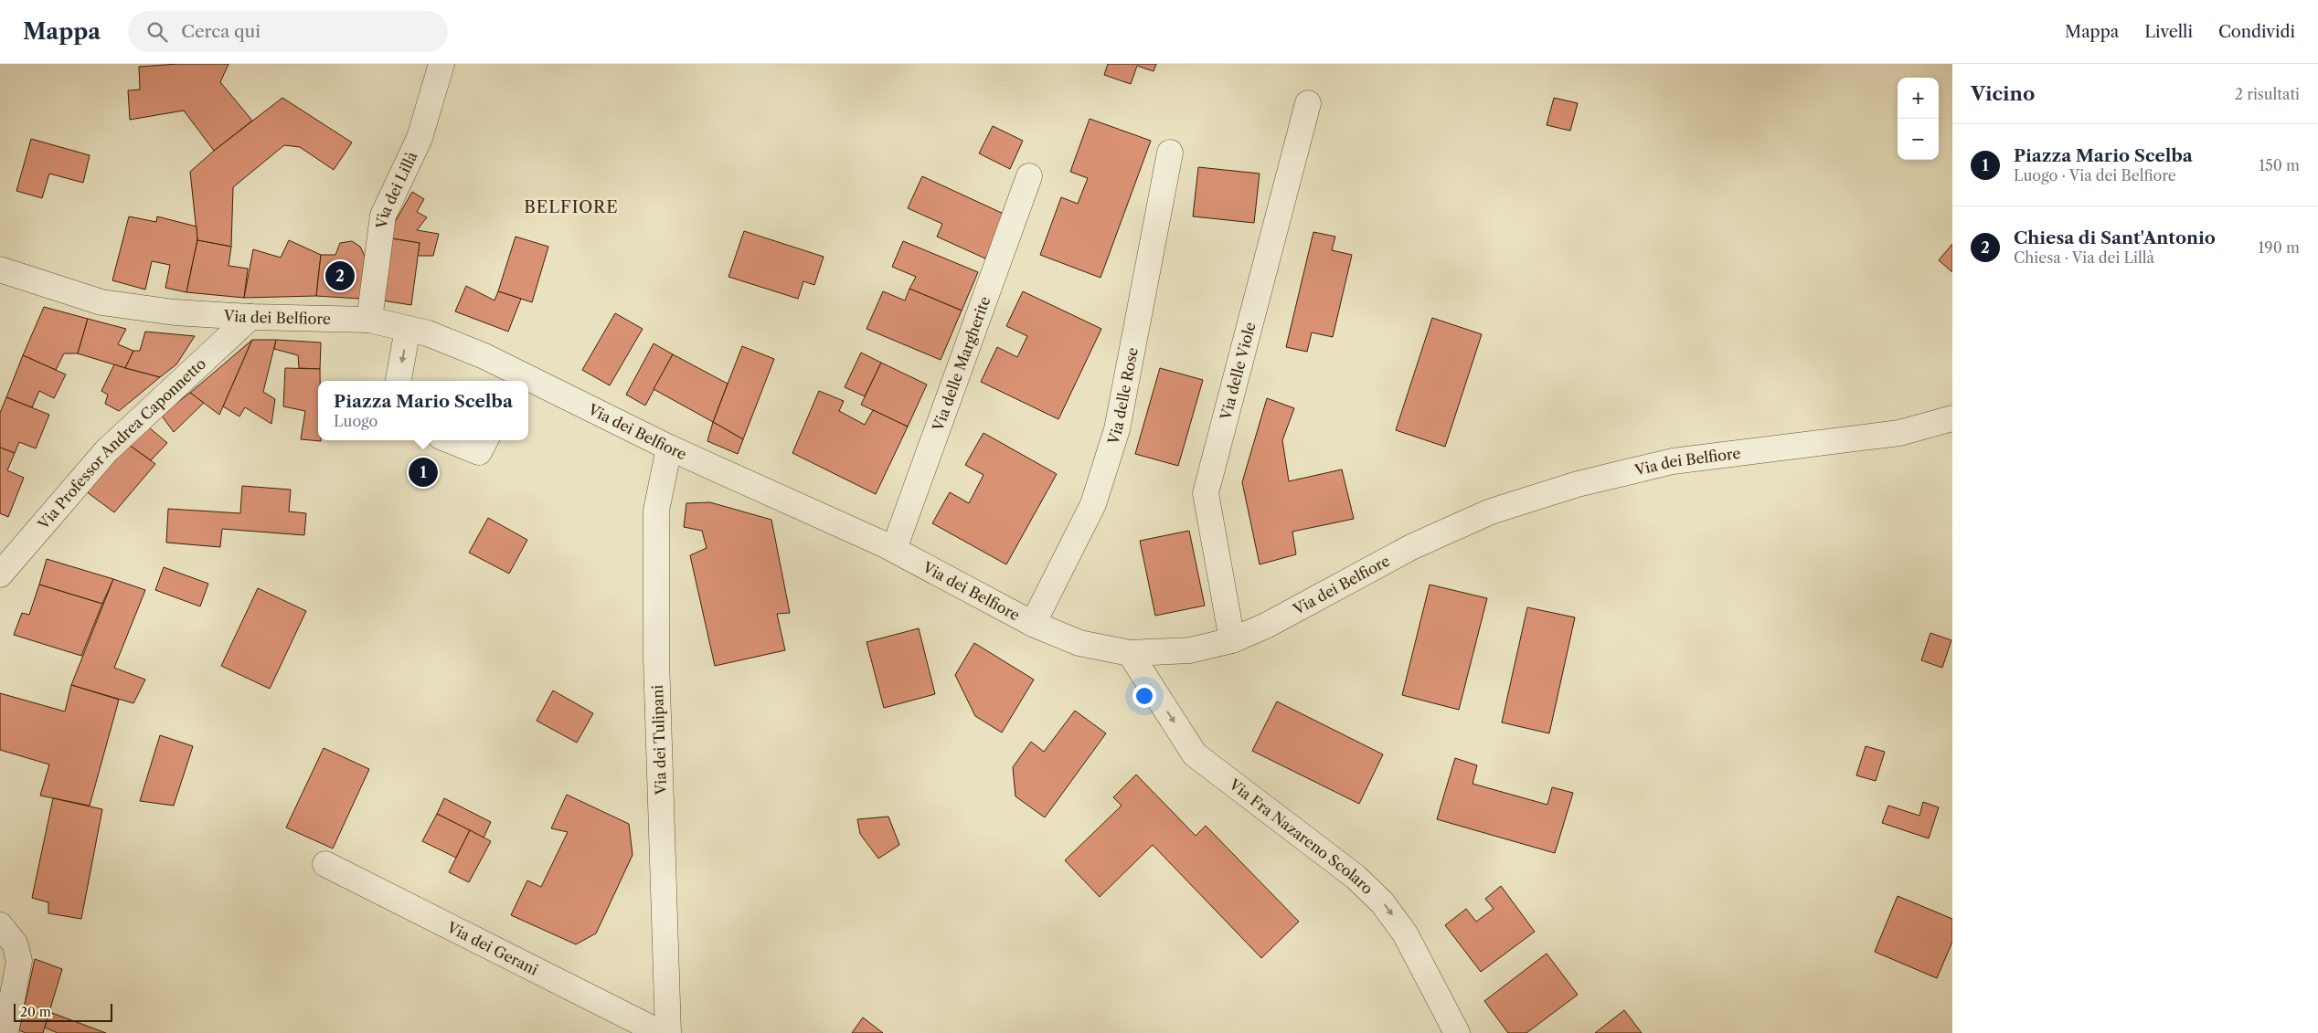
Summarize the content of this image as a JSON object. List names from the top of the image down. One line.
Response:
{"streets":{"street":["Via dei Lillà","Via dei Belfiore","Via delle Margherite","Via delle Viole","Via delle Rose","Via Professor Andrea Caponnetto","Via dei Tulipani","Via Fra Nazareno Scolaro","Via dei Gerani"]},"crossings":[["Via dei Lillà","Via dei Belfiore"],["Via dei Belfiore","Via delle Margherite"],["Via dei Belfiore","Via delle Viole"],["Via dei Belfiore","Via delle Rose"],["Via dei Belfiore","Via Professor Andrea Caponnetto"],["Via dei Belfiore","Via dei Tulipani"],["Via dei Belfiore","Via Fra Nazareno Scolaro"]],"one_way":["Via Fra Nazareno Scolaro"],"districts":["BELFIORE"],"scale_bar":"20 m","page":{"header":"Mappa","search":"Cerca qui","nav":["Mappa","Livelli","Condividi"],"heading":["Vicino","2 risultati"],"map_buttons":["+","−"],"list":[{"mark":"1","name":"Piazza Mario Scelba","note":"Luogo · Via dei Belfiore","value":"150 m"},{"mark":"2","name":"Chiesa di Sant'Antonio","note":"Chiesa · Via dei Lillà","value":"190 m"}],"pins":["2","1"],"popup":["Piazza Mario Scelba","Luogo"],"scale":"20 m"}}
